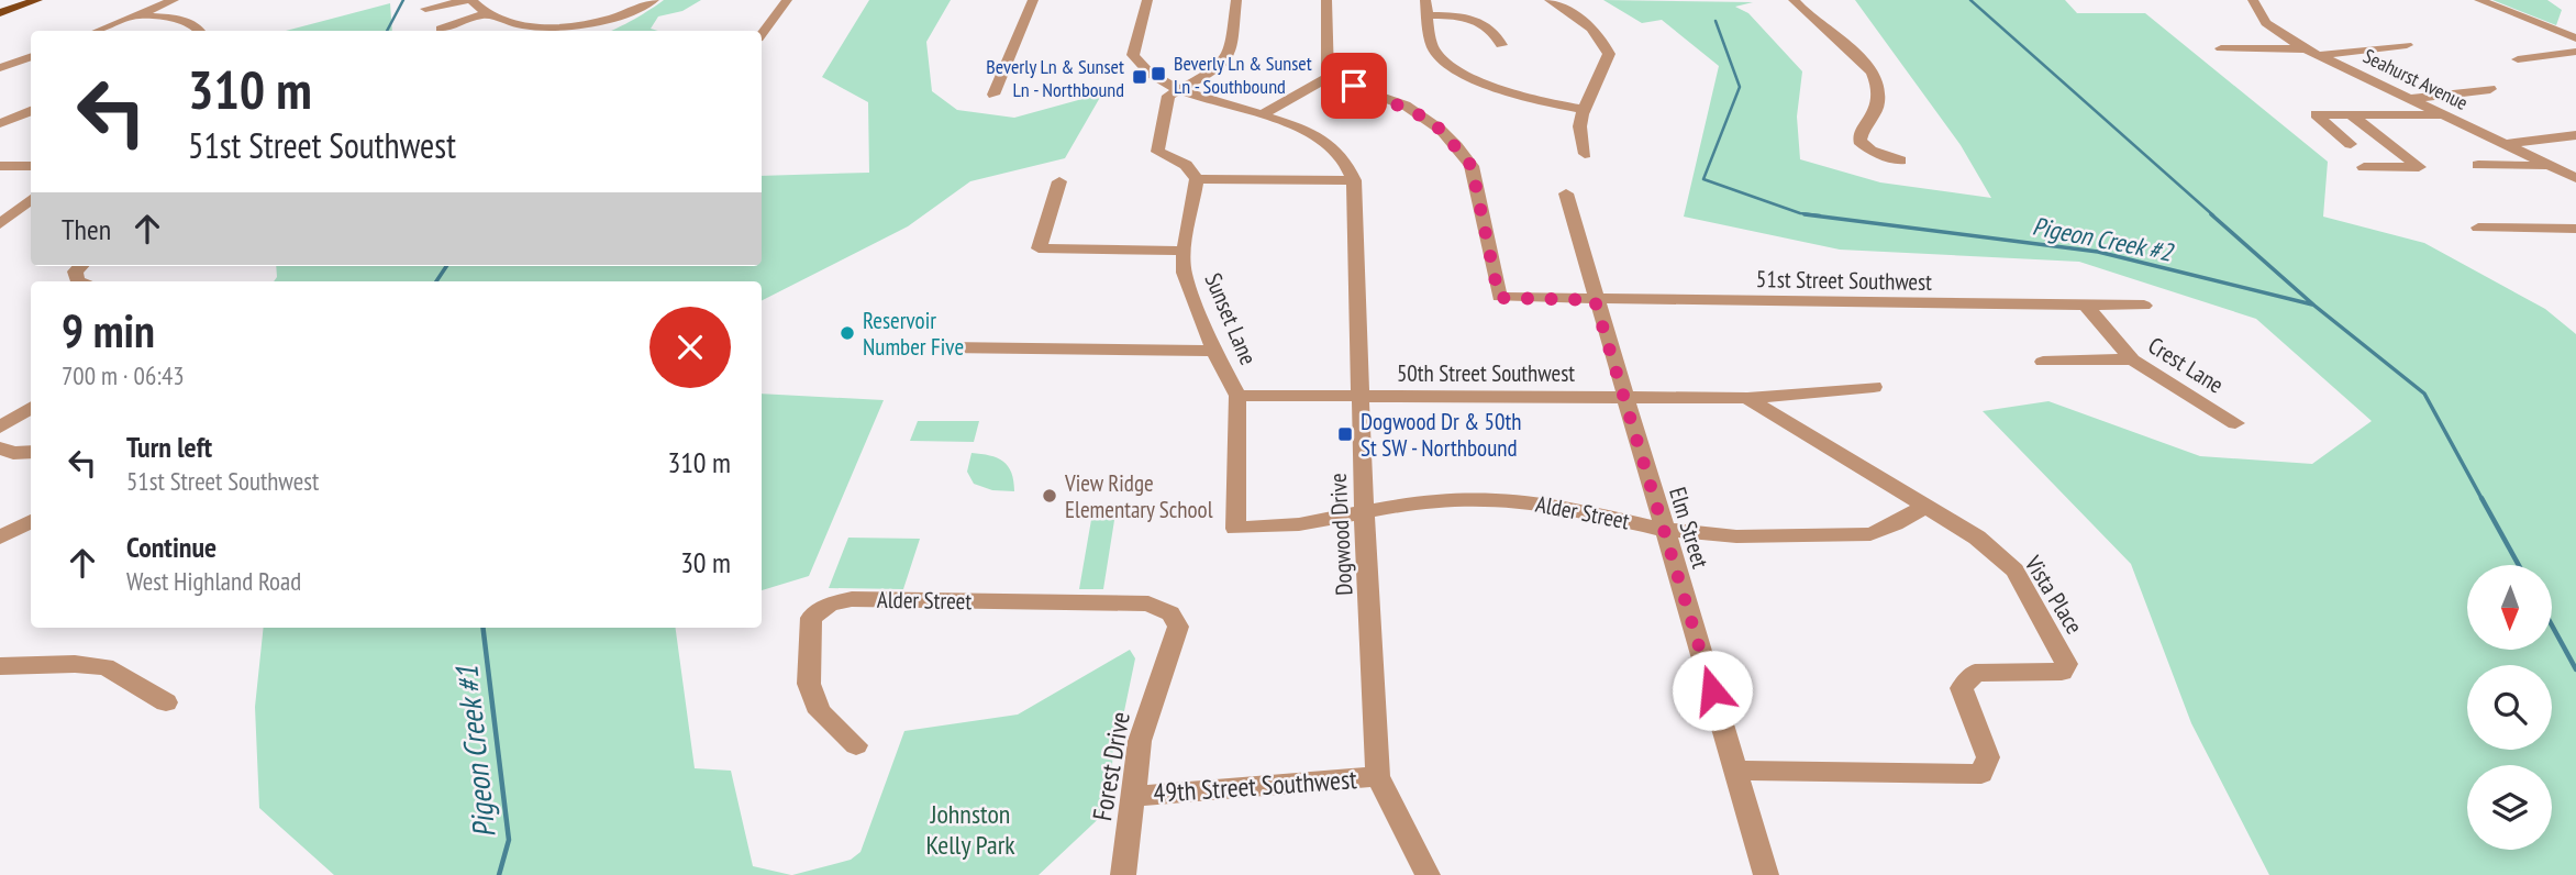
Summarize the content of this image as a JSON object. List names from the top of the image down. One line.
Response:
{"streets":{"street":["Seahurst Avenue","51st Street Southwest","Sunset Lane","Crest Lane","50th Street Southwest","Alder Street","Elm Street","Dogwood Drive","Vista Place","Forest Drive","49th Street Southwest"]},"crossings":[["51st Street Southwest","Crest Lane"],["51st Street Southwest","Elm Street"],["Sunset Lane","50th Street Southwest"],["Sunset Lane","Alder Street"],["50th Street Southwest","Elm Street"],["50th Street Southwest","Dogwood Drive"],["50th Street Southwest","Vista Place"],["Alder Street","Elm Street"],["Alder Street","Dogwood Drive"],["Alder Street","Vista Place"],["Alder Street","Forest Drive"],["Elm Street","Vista Place"],["Dogwood Drive","49th Street Southwest"],["Forest Drive","49th Street Southwest"]],"water":["Pigeon Creek #2","Pigeon Creek #1"],"parks":["Johnston Kelly Park"],"places":{"transit":["Beverly Ln & Sunset Ln - Southbound","Beverly Ln & Sunset Ln - Northbound","Dogwood Dr & 50th St SW - Northbound"],"other":["Reservoir Number Five","View Ridge Elementary School"]},"north":"bottom","page":{"turn":["310 m","51st Street Southwest"],"then":"Then","heading":["9 min","700 m · 06:43"],"list":[{"name":"Turn left","note":"51st Street Southwest","value":"310 m"},{"name":"Continue","note":"West Highland Road","value":"30 m"}]}}
